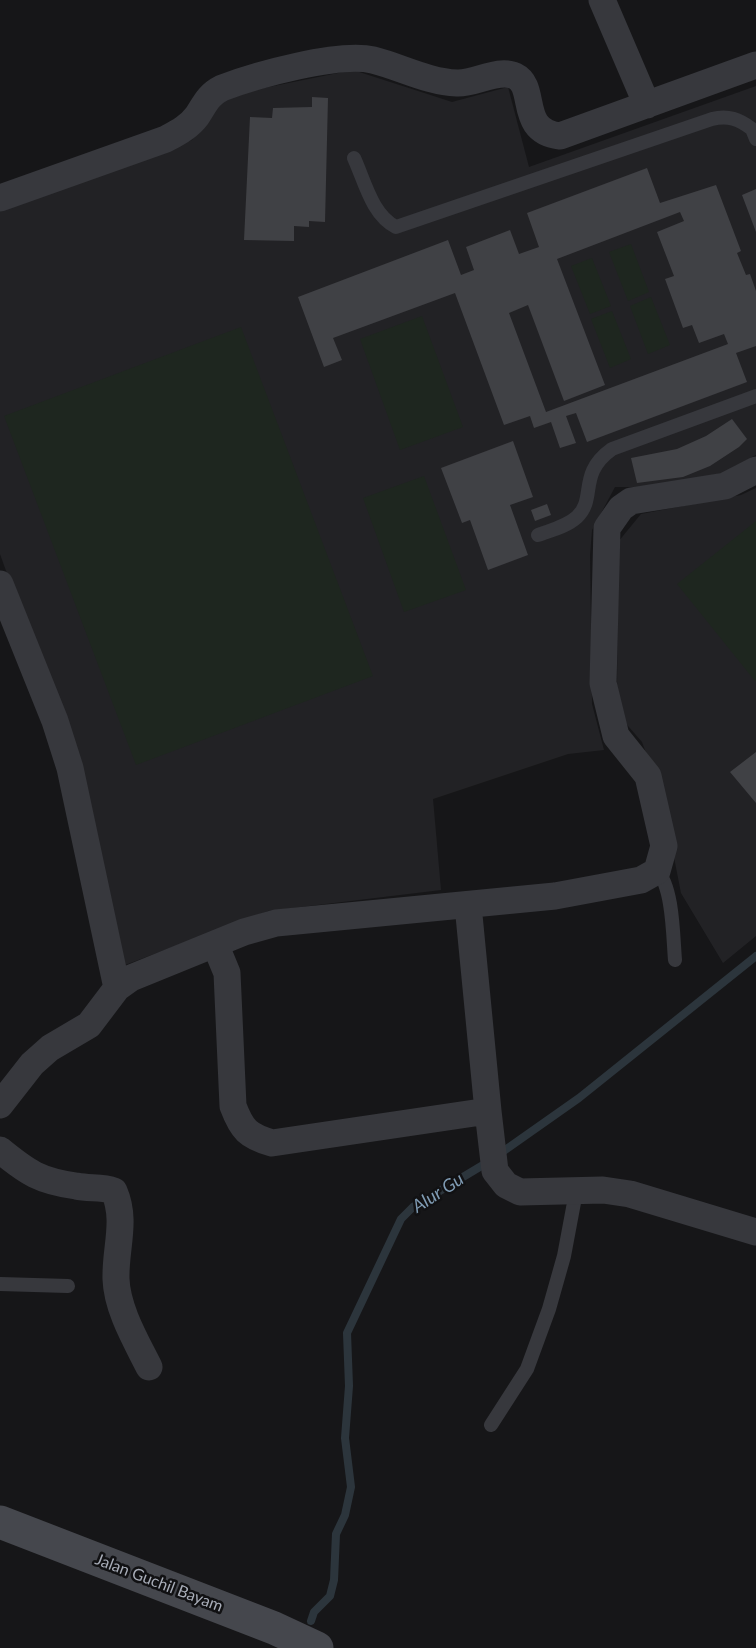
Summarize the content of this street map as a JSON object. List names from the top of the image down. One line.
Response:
{"streets":{"main road":["Jalan Guchil Bayam"]},"water":["Alur Gu"]}
